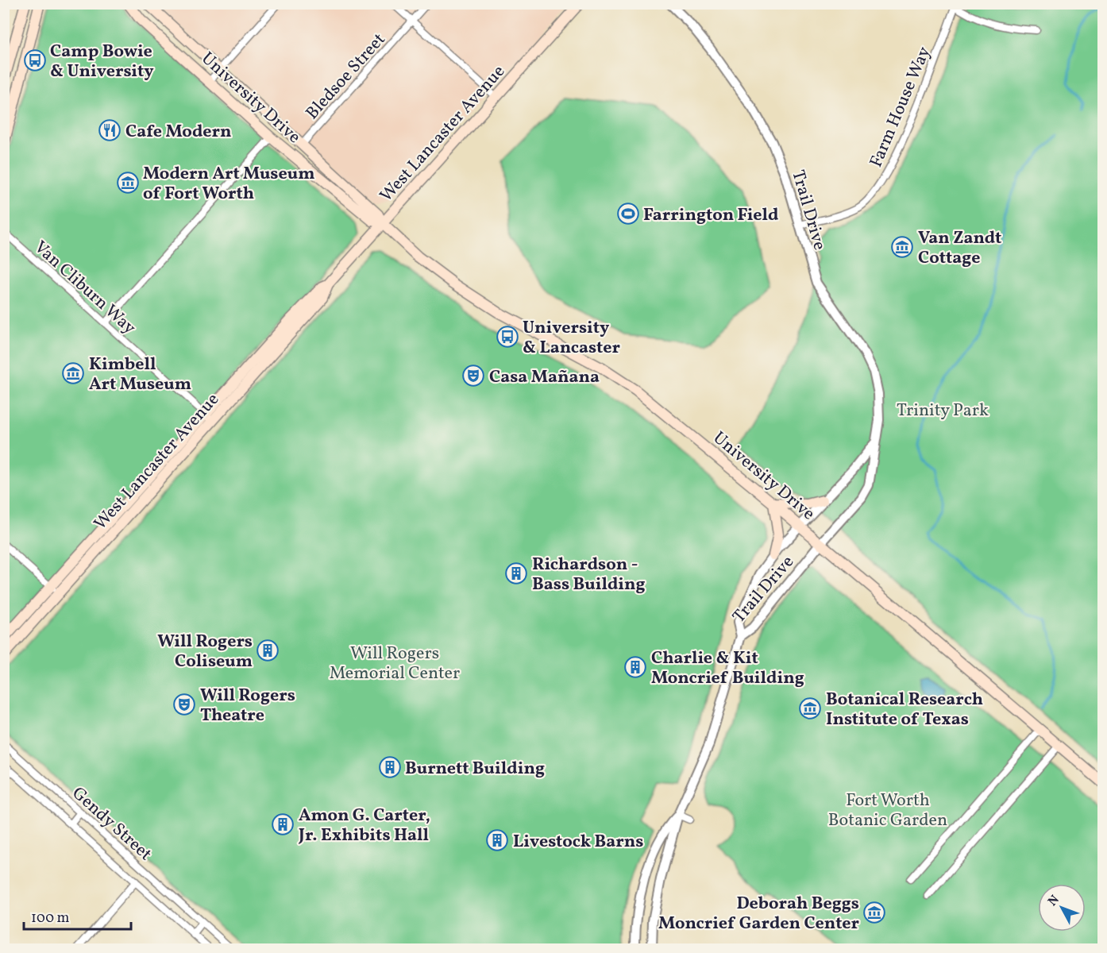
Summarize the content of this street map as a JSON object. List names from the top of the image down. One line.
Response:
{"streets":{"main road":["University Drive","West Lancaster Avenue"],"street":["Bledsoe Street","Farm House Way","Trail Drive","Van Cliburn Way","Gendy Street"]},"crossings":[["Bledsoe Street","University Drive"],["University Drive","West Lancaster Avenue"],["University Drive","Trail Drive"],["Farm House Way","Trail Drive"],["West Lancaster Avenue","Van Cliburn Way"]],"parks":["Trinity Park","Will Rogers Memorial Center","Fort Worth Botanic Garden"],"places":{"bus stop":["Camp Bowie & University","University & Lancaster"],"restaurant":["Cafe Modern"],"museum":["Modern Art Museum of Fort Worth","Van Zandt Cottage","Kimbell Art Museum","Botanical Research Institute of Texas","Deborah Beggs Moncrief Garden Center"],"sports":["Farrington Field"],"theatre":["Casa Mañana","Will Rogers Theatre"],"building":["Richardson - Bass Building","Will Rogers Coliseum","Charlie & Kit Moncrief Building","Burnett Building","Amon G. Carter, Jr. Exhibits Hall","Livestock Barns"]},"scale_bar":"100 m","north":"top left"}
